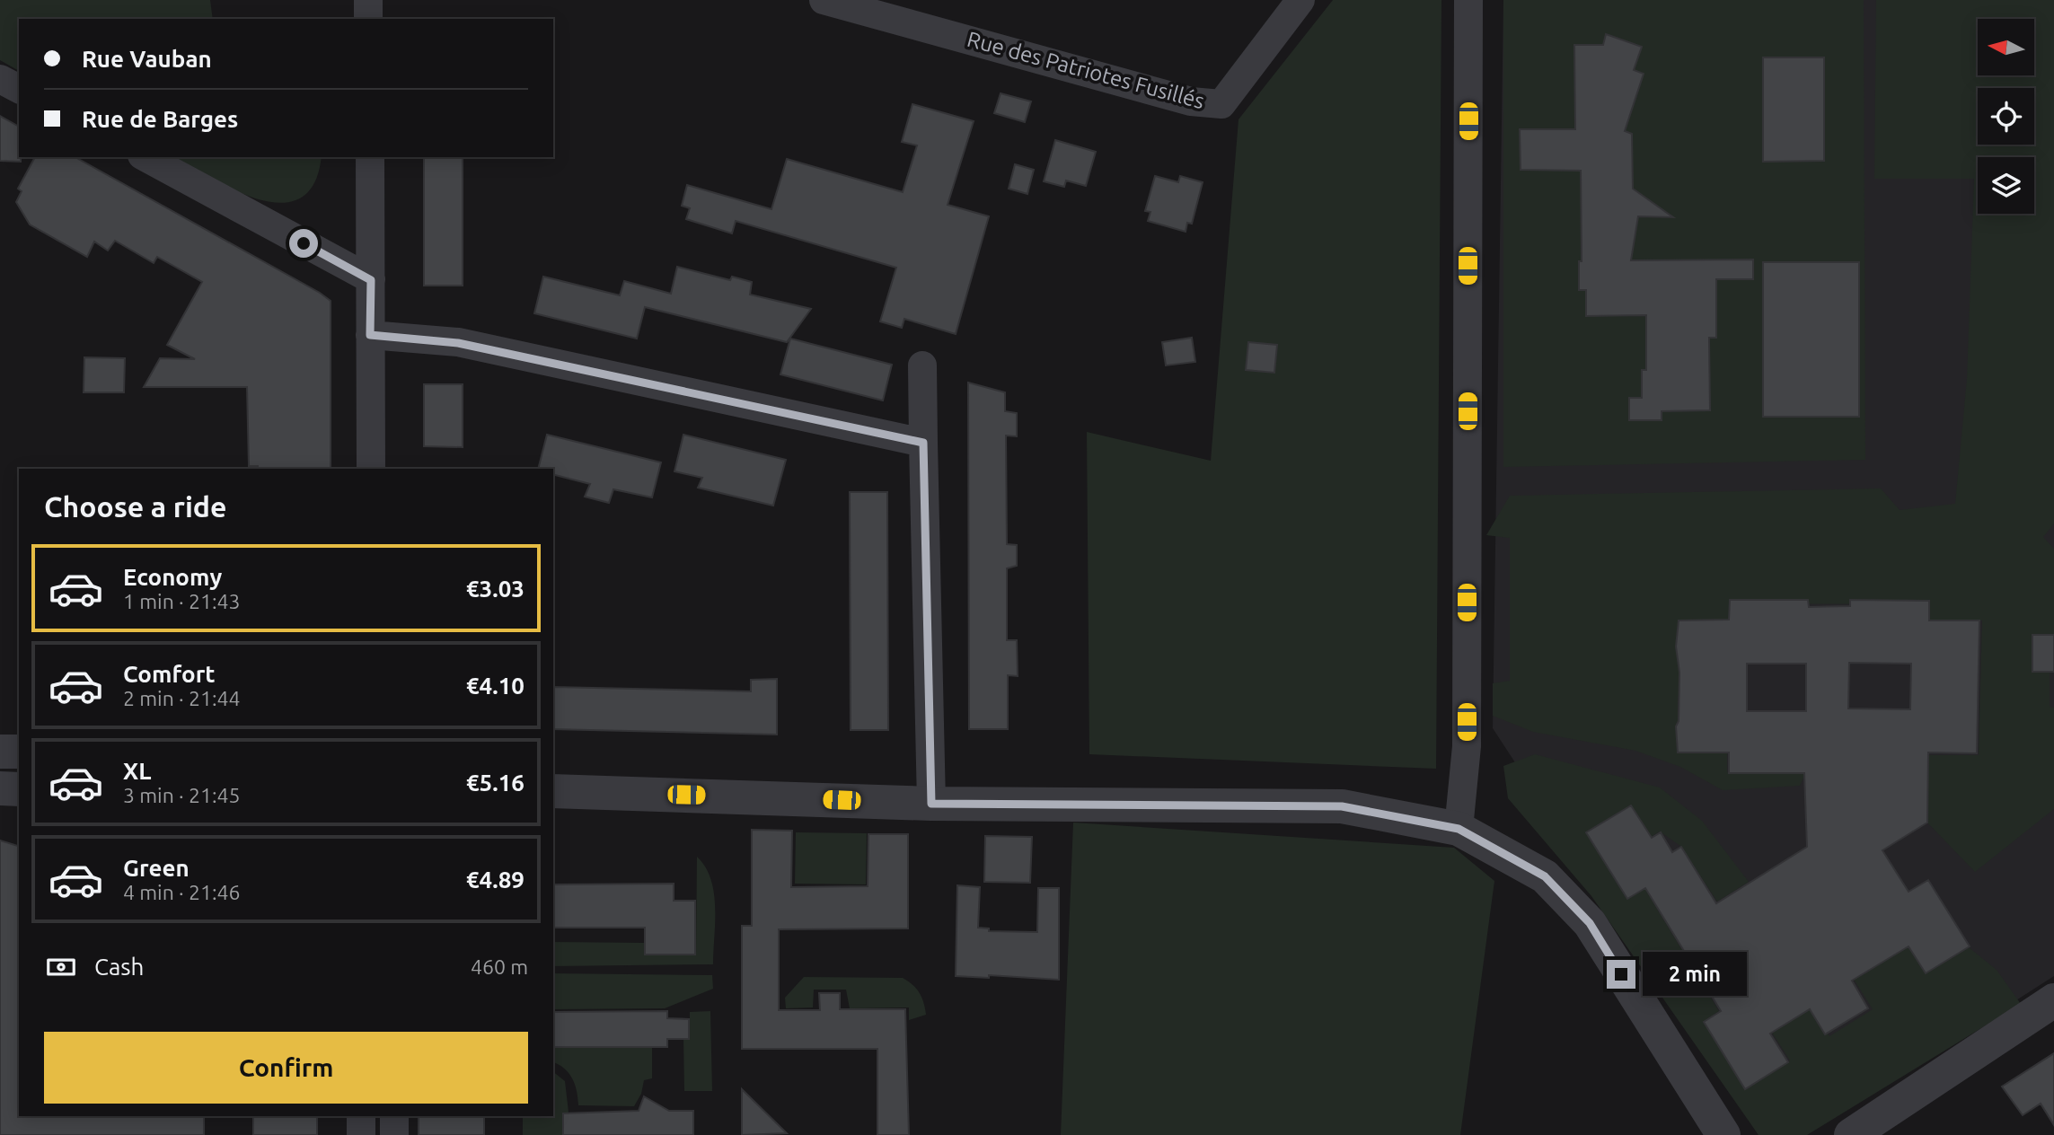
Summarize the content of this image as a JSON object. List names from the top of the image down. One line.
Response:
{"streets":{"street":["Rue des Patriotes Fusillés"]},"north":"left","page":{"banner":["Rue Vauban","Rue de Barges"],"heading":"Choose a ride","list":[{"name":"Economy","note":"1 min · 21:43","value":"€3.03"},{"name":"Comfort","note":"2 min · 21:44","value":"€4.10"},{"name":"XL","note":"3 min · 21:45","value":"€5.16"},{"name":"Green","note":"4 min · 21:46","value":"€4.89"}],"pay":["Cash","460 m"],"bubble":"2 min","buttons":"Confirm"}}
